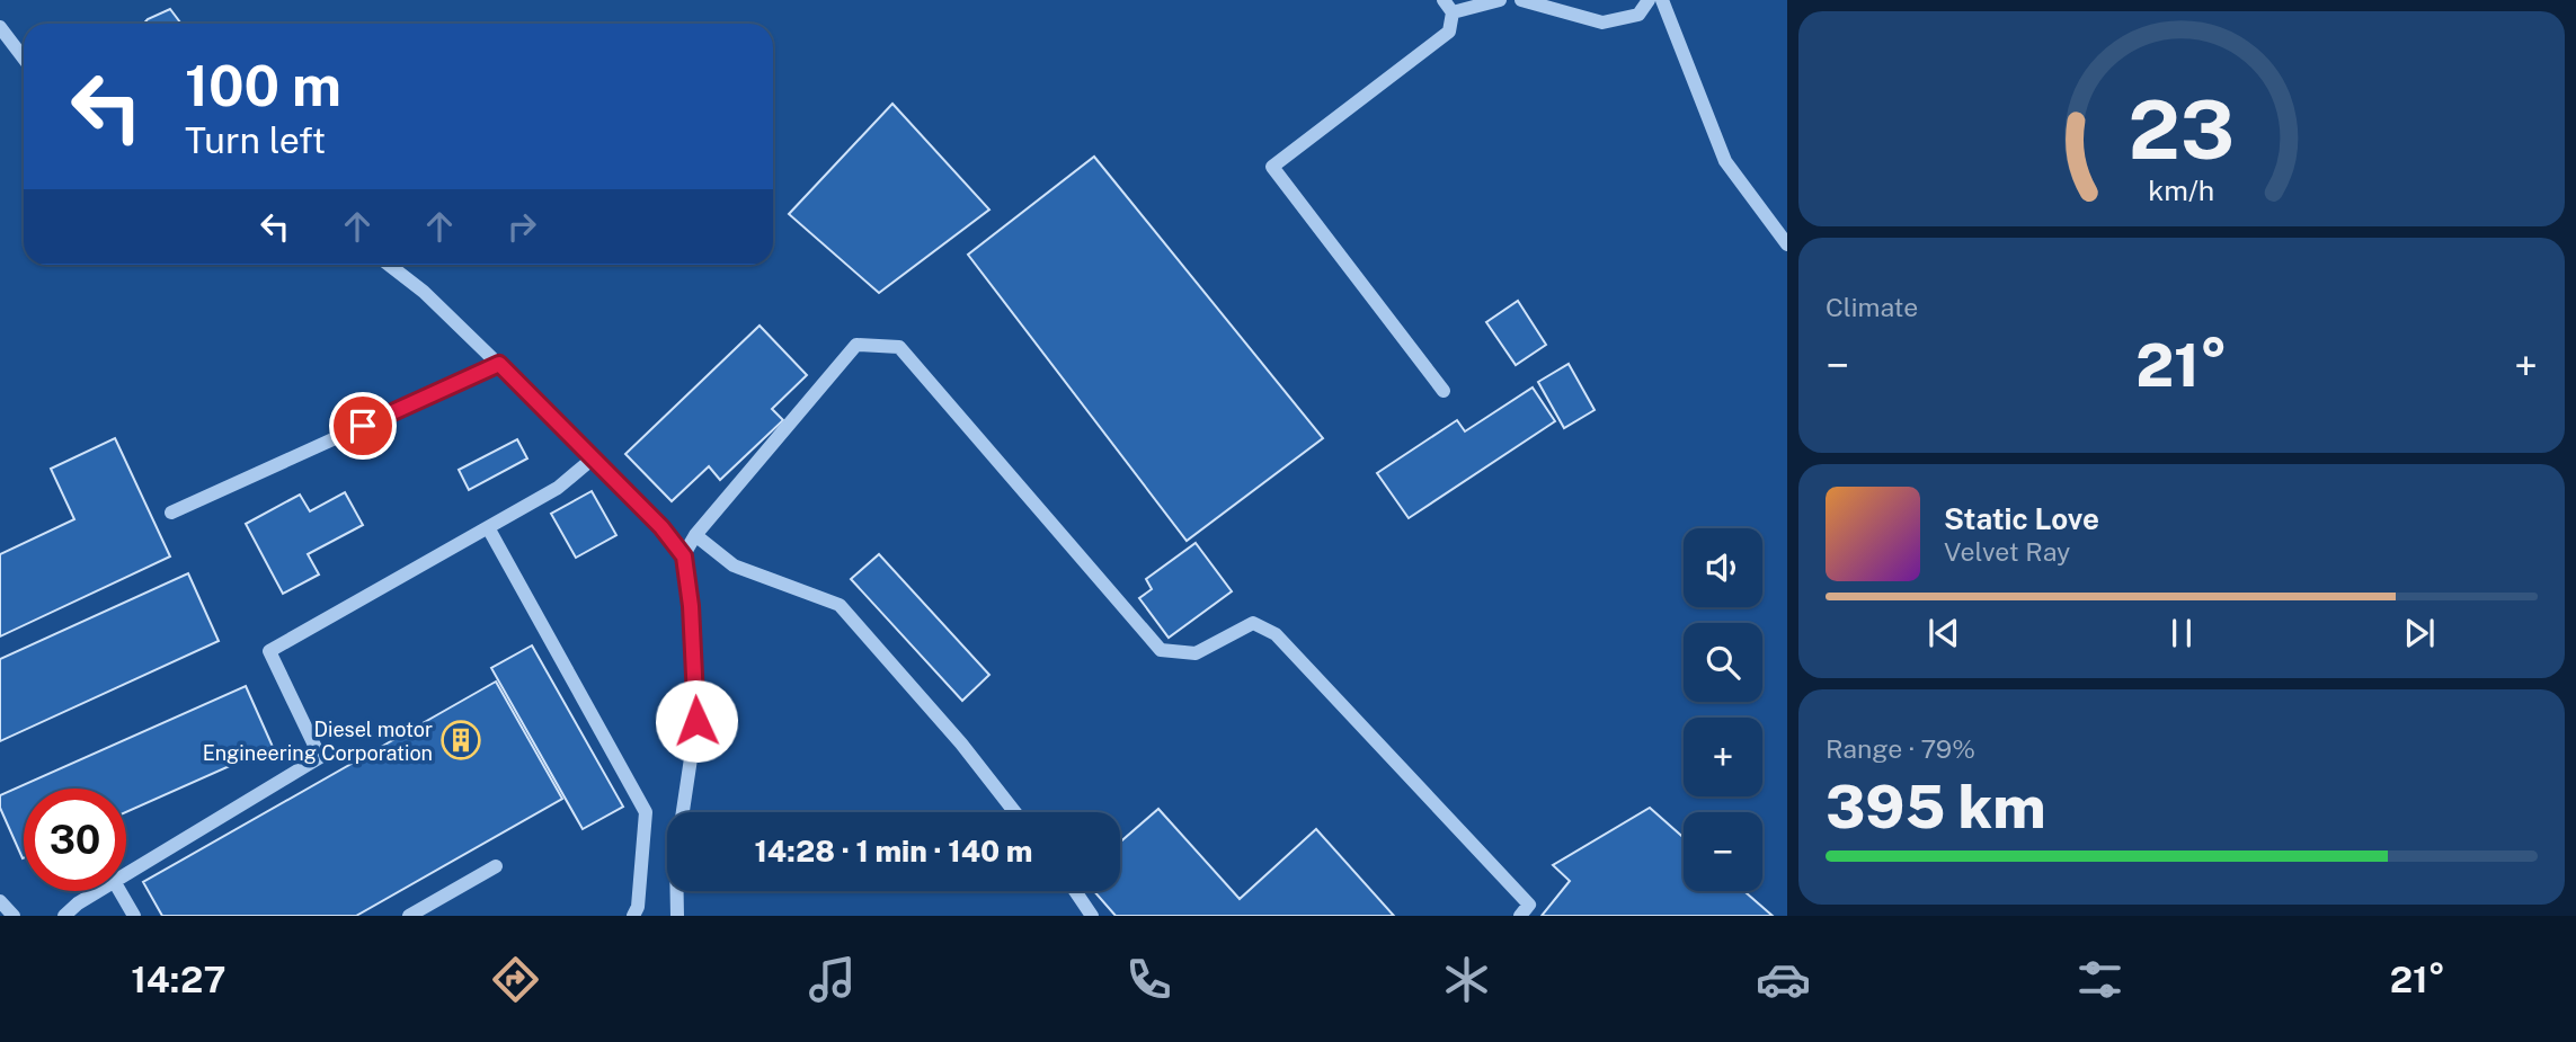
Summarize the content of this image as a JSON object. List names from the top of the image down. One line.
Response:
{"places":{"building":["Diesel motor Engineering Corporation"]},"page":{"turn":["100 m","Turn left"],"tile":["Climate",["Range · 79%","395 km"]],"heat":["−","21°","+"],"song":["Static Love","Velvet Ray"],"map_buttons":["+","−"],"limit":"30","trip":"14:28 · 1 min · 140 m","tabs":["14:27","21°"],"gauge":["23","km/h"]}}
